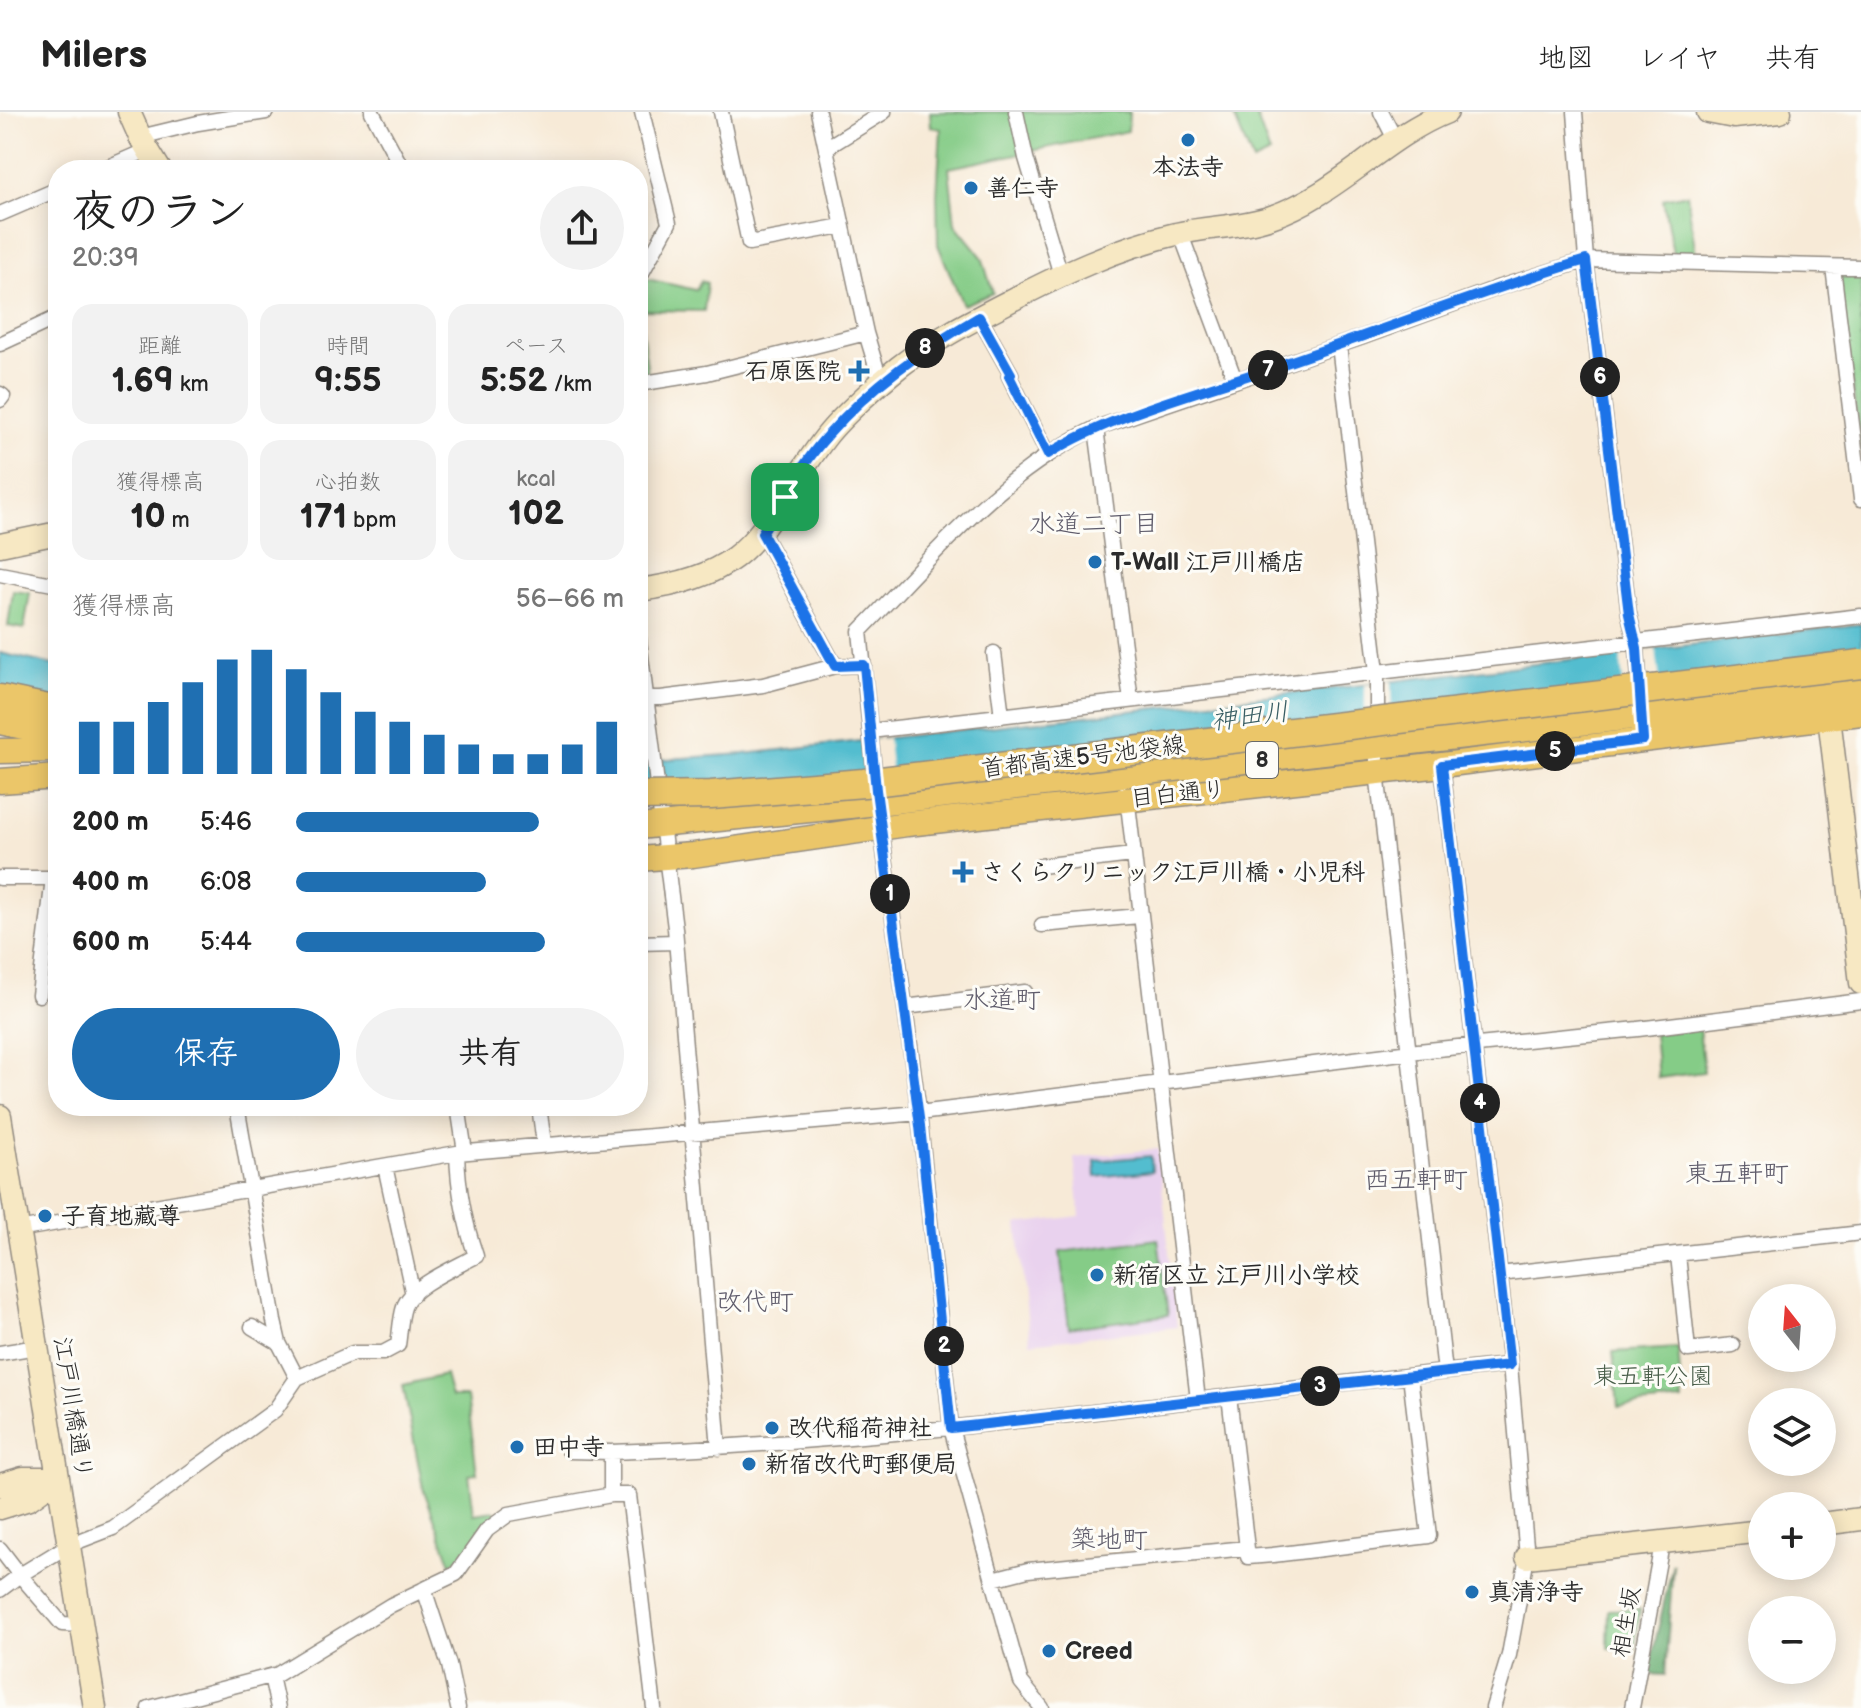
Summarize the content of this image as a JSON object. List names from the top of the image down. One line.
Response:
{"streets":{"highway":["首都高速5号池袋線"],"main road":["8","目白通り"],"street":["江戸川橋通り","相生坂"]},"districts":["水道二丁目","水道町","東五軒町","西五軒町","改代町","築地町"],"water":["神田川"],"parks":["東五軒公園"],"places":{"other":["本法寺","善仁寺","T-Wall 江戸川橋店","子育地藏尊","新宿区立 江戸川小学校","改代稲荷神社","田中寺","新宿改代町郵便局","真清浄寺","Creed"],"health":["石原医院","さくらクリニック江戸川橋・小児科"]},"north":"top","page":{"header":"Milers","nav":["地図","レイヤ","共有"],"heading":["夜のラン","20:39"],"stats":[["距離","1.69 km"],["時間","9:55"],["ペース","5:52 /km"],["獲得標高","10 m"],["心拍数","171 bpm"],["kcal","102"]],"pins":["8","7","6","5","1","4","2","3"],"chart":["獲得標高","56–66 m"],"list":[{"name":"200 m","note":"5:46"},{"name":"400 m","note":"6:08"},{"name":"600 m","note":"5:44"}],"buttons":["保存","共有"],"map_buttons":["+","−"]}}
